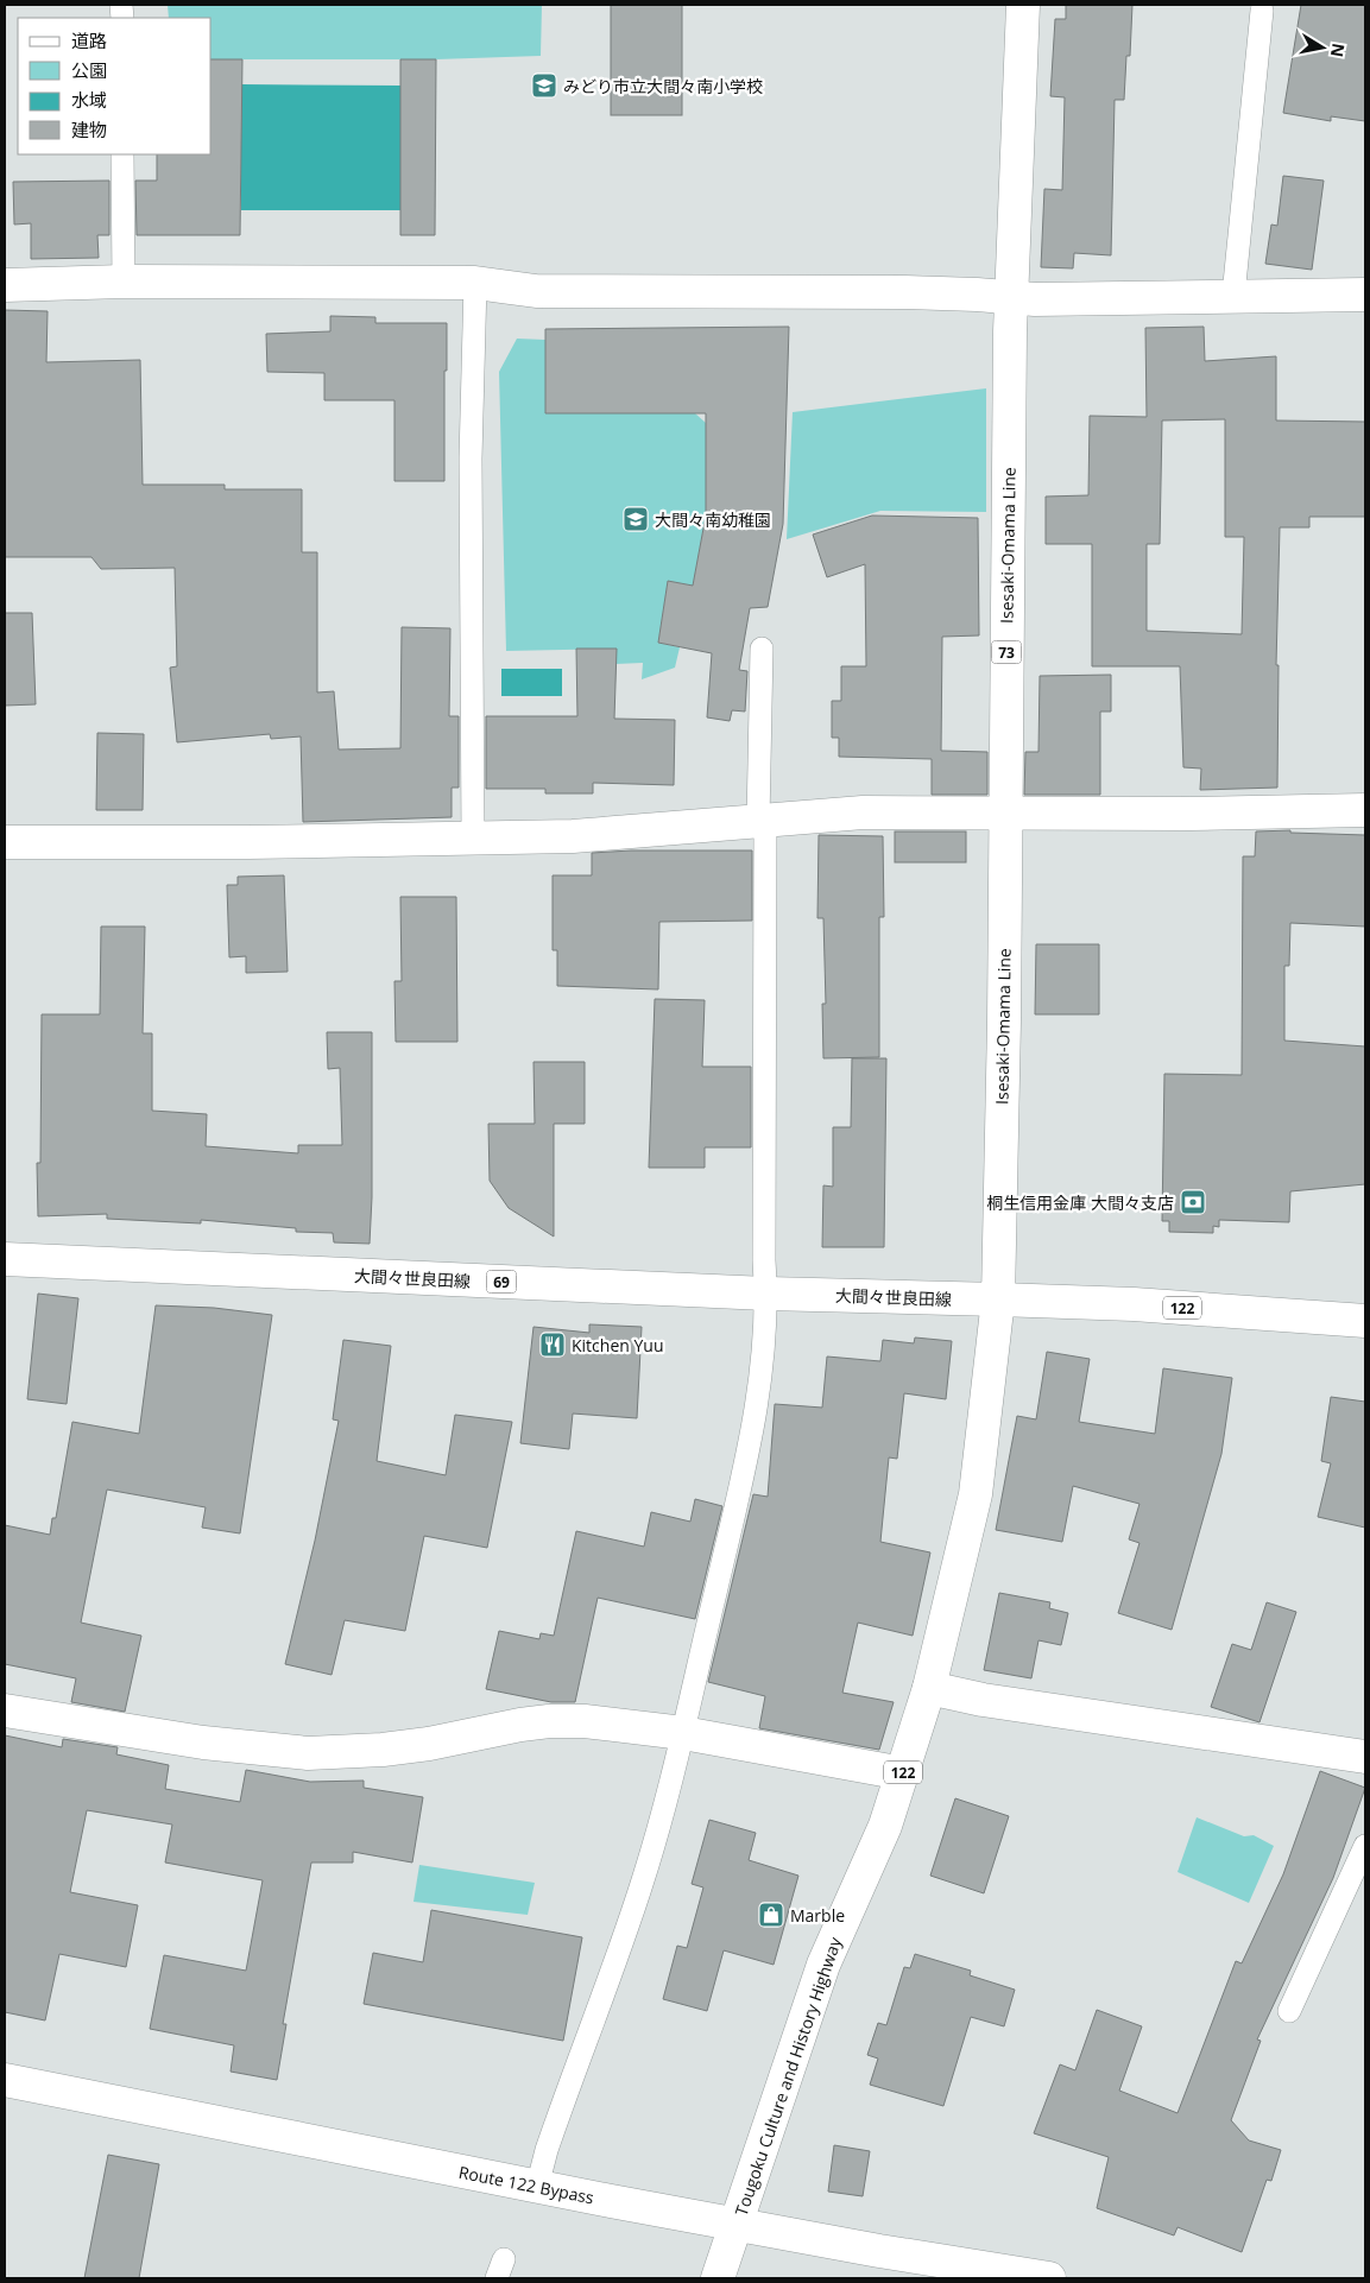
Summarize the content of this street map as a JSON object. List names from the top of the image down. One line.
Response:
{"streets":{"main road":["Isesaki-Omama Line","73","大間々世良田線","69","122","Tougoku Culture and History Highway","Route 122 Bypass"]},"crossings":[["Isesaki-Omama Line","大間々世良田線"],["Isesaki-Omama Line","122"],["Isesaki-Omama Line","Tougoku Culture and History Highway"],["大間々世良田線","122"],["大間々世良田線","Tougoku Culture and History Highway"],["122","Tougoku Culture and History Highway"],["Tougoku Culture and History Highway","Route 122 Bypass"]],"places":{"school or university":["みどり市立大間々南小学校","大間々南幼稚園"],"bank":["桐生信用金庫 大間々支店"],"restaurant":["Kitchen Yuu"],"shop":["Marble"]},"legend":["道路","公園","水域","建物"],"north":"right"}
